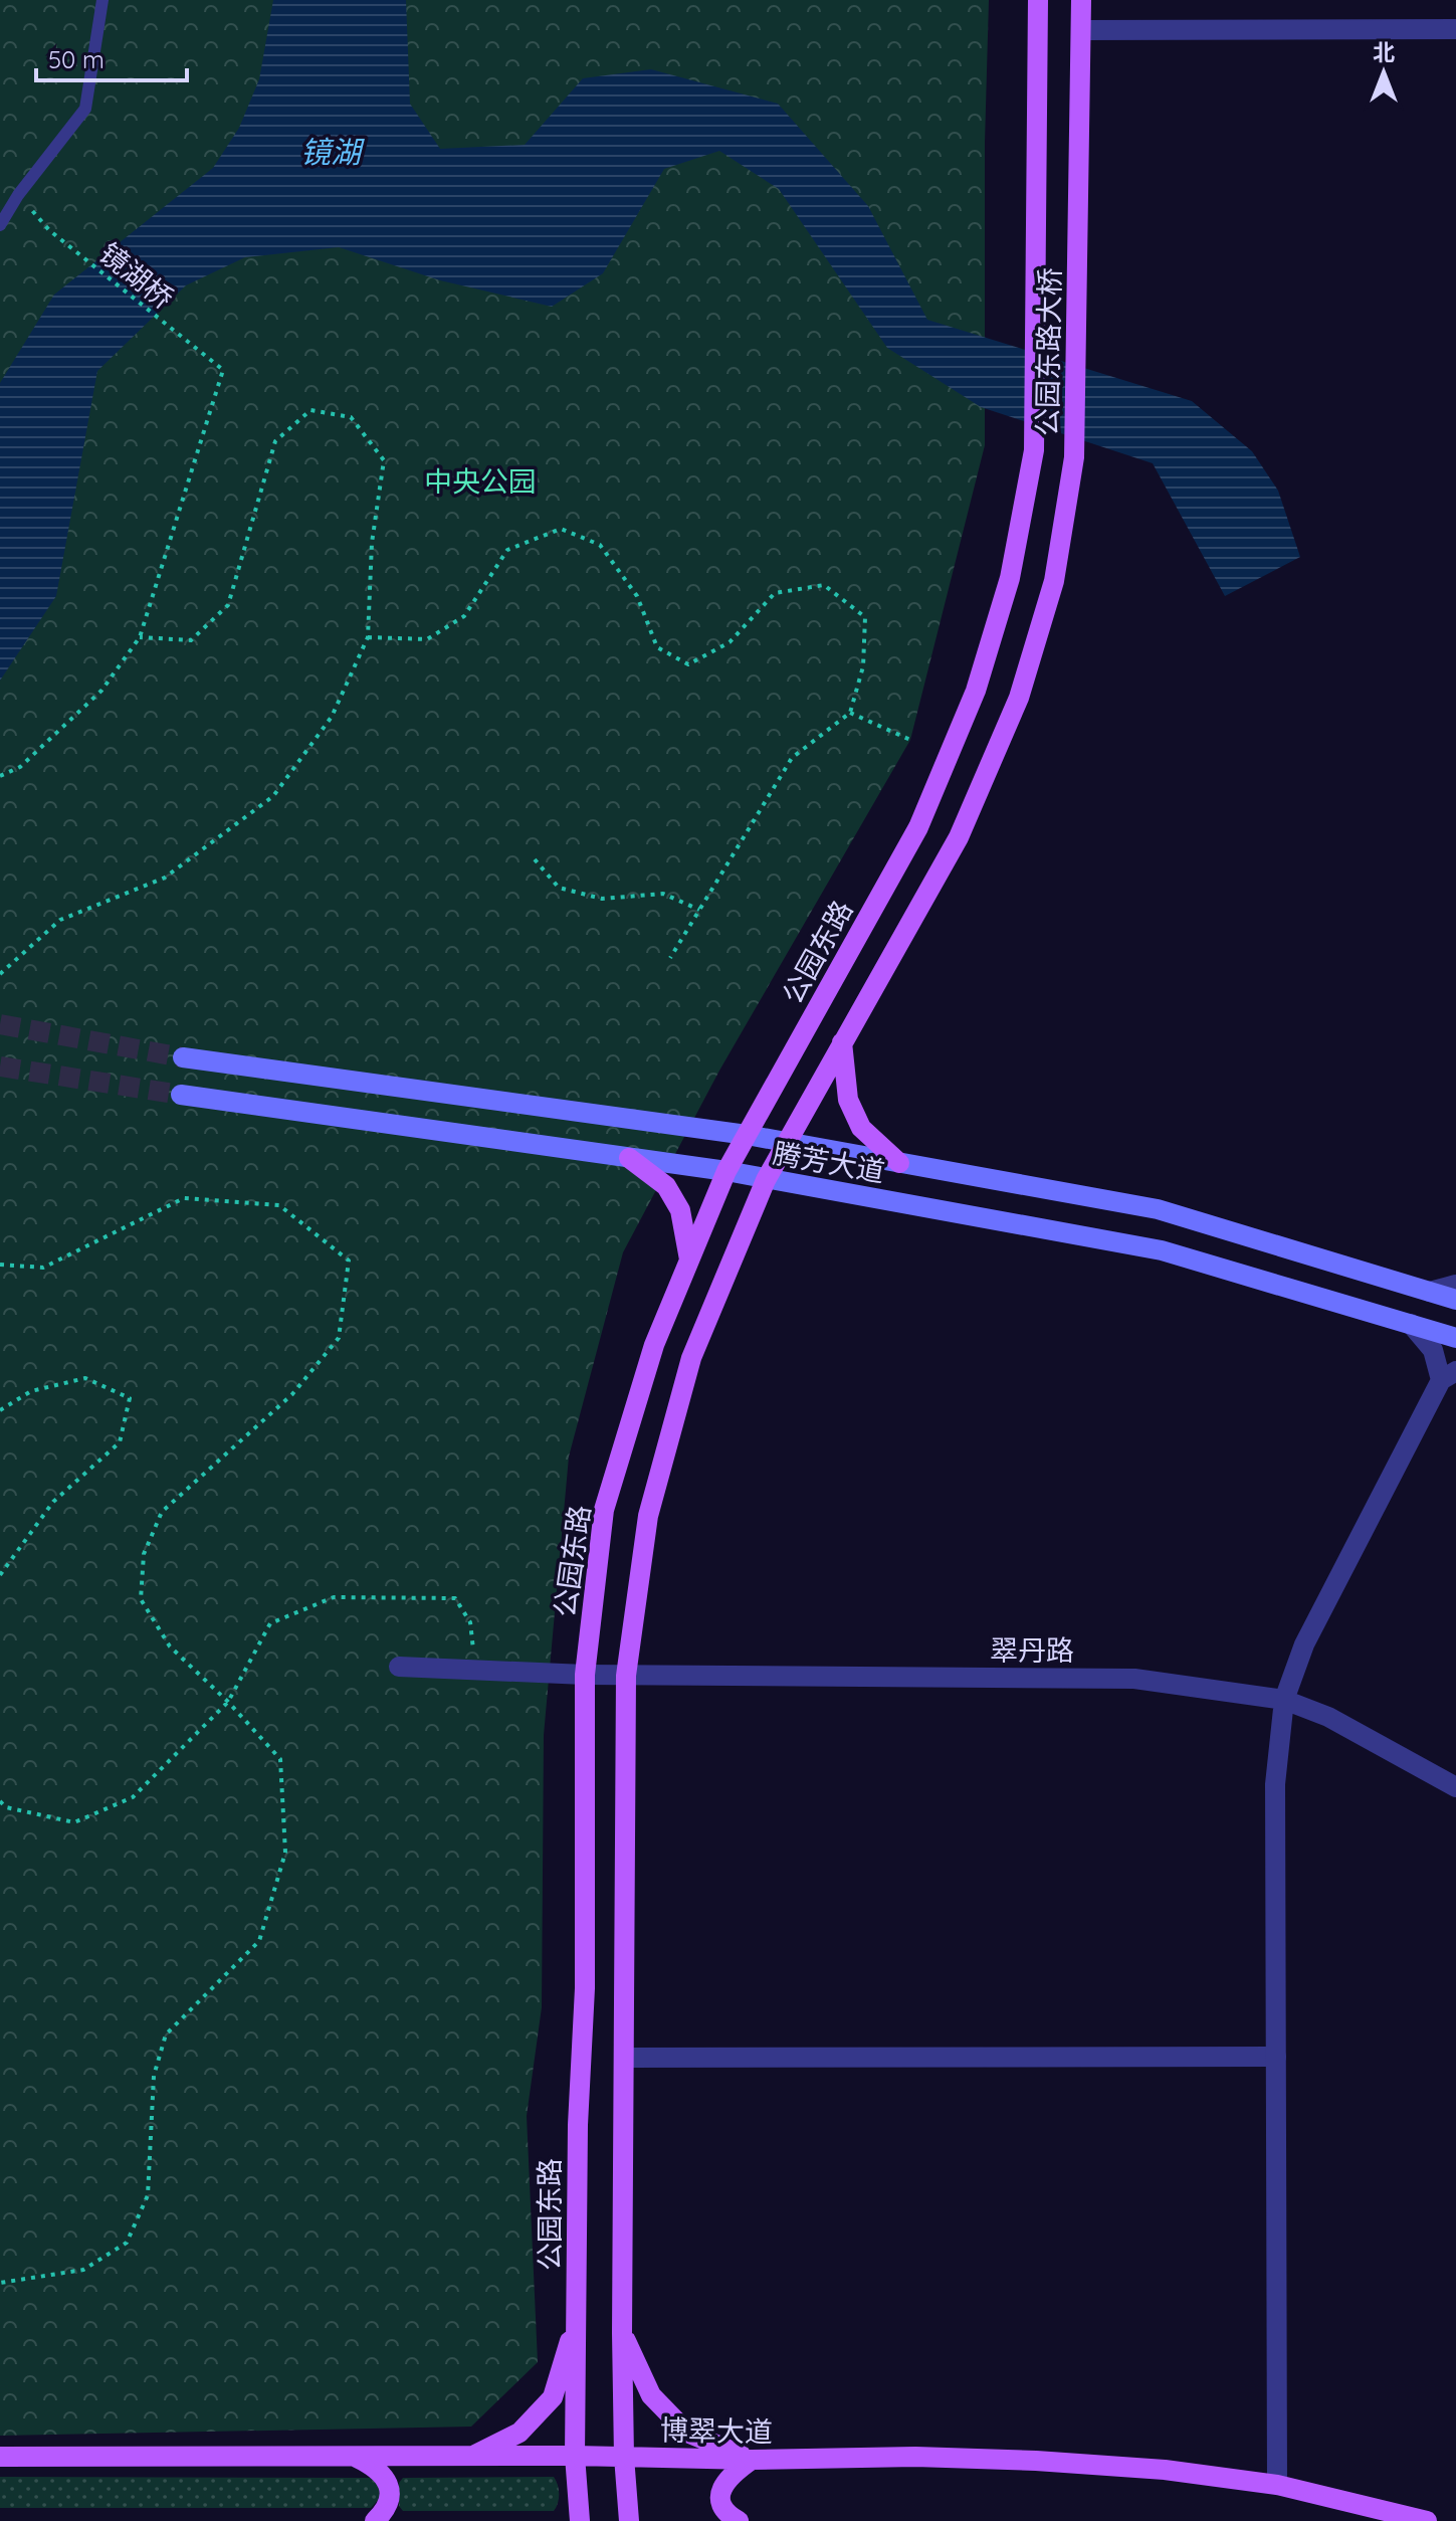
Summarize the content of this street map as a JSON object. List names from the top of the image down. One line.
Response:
{"streets":{"main road":["公园东路大桥","公园东路","腾芳大道","博翠大道"],"street":["翠丹路"],"path":["镜湖桥"]},"crossings":[["公园东路大桥","公园东路"],["公园东路","腾芳大道"],["公园东路","翠丹路"],["公园东路","博翠大道"]],"water":["镜湖"],"parks":["中央公园"],"scale_bar":"50 m","north":"top"}
